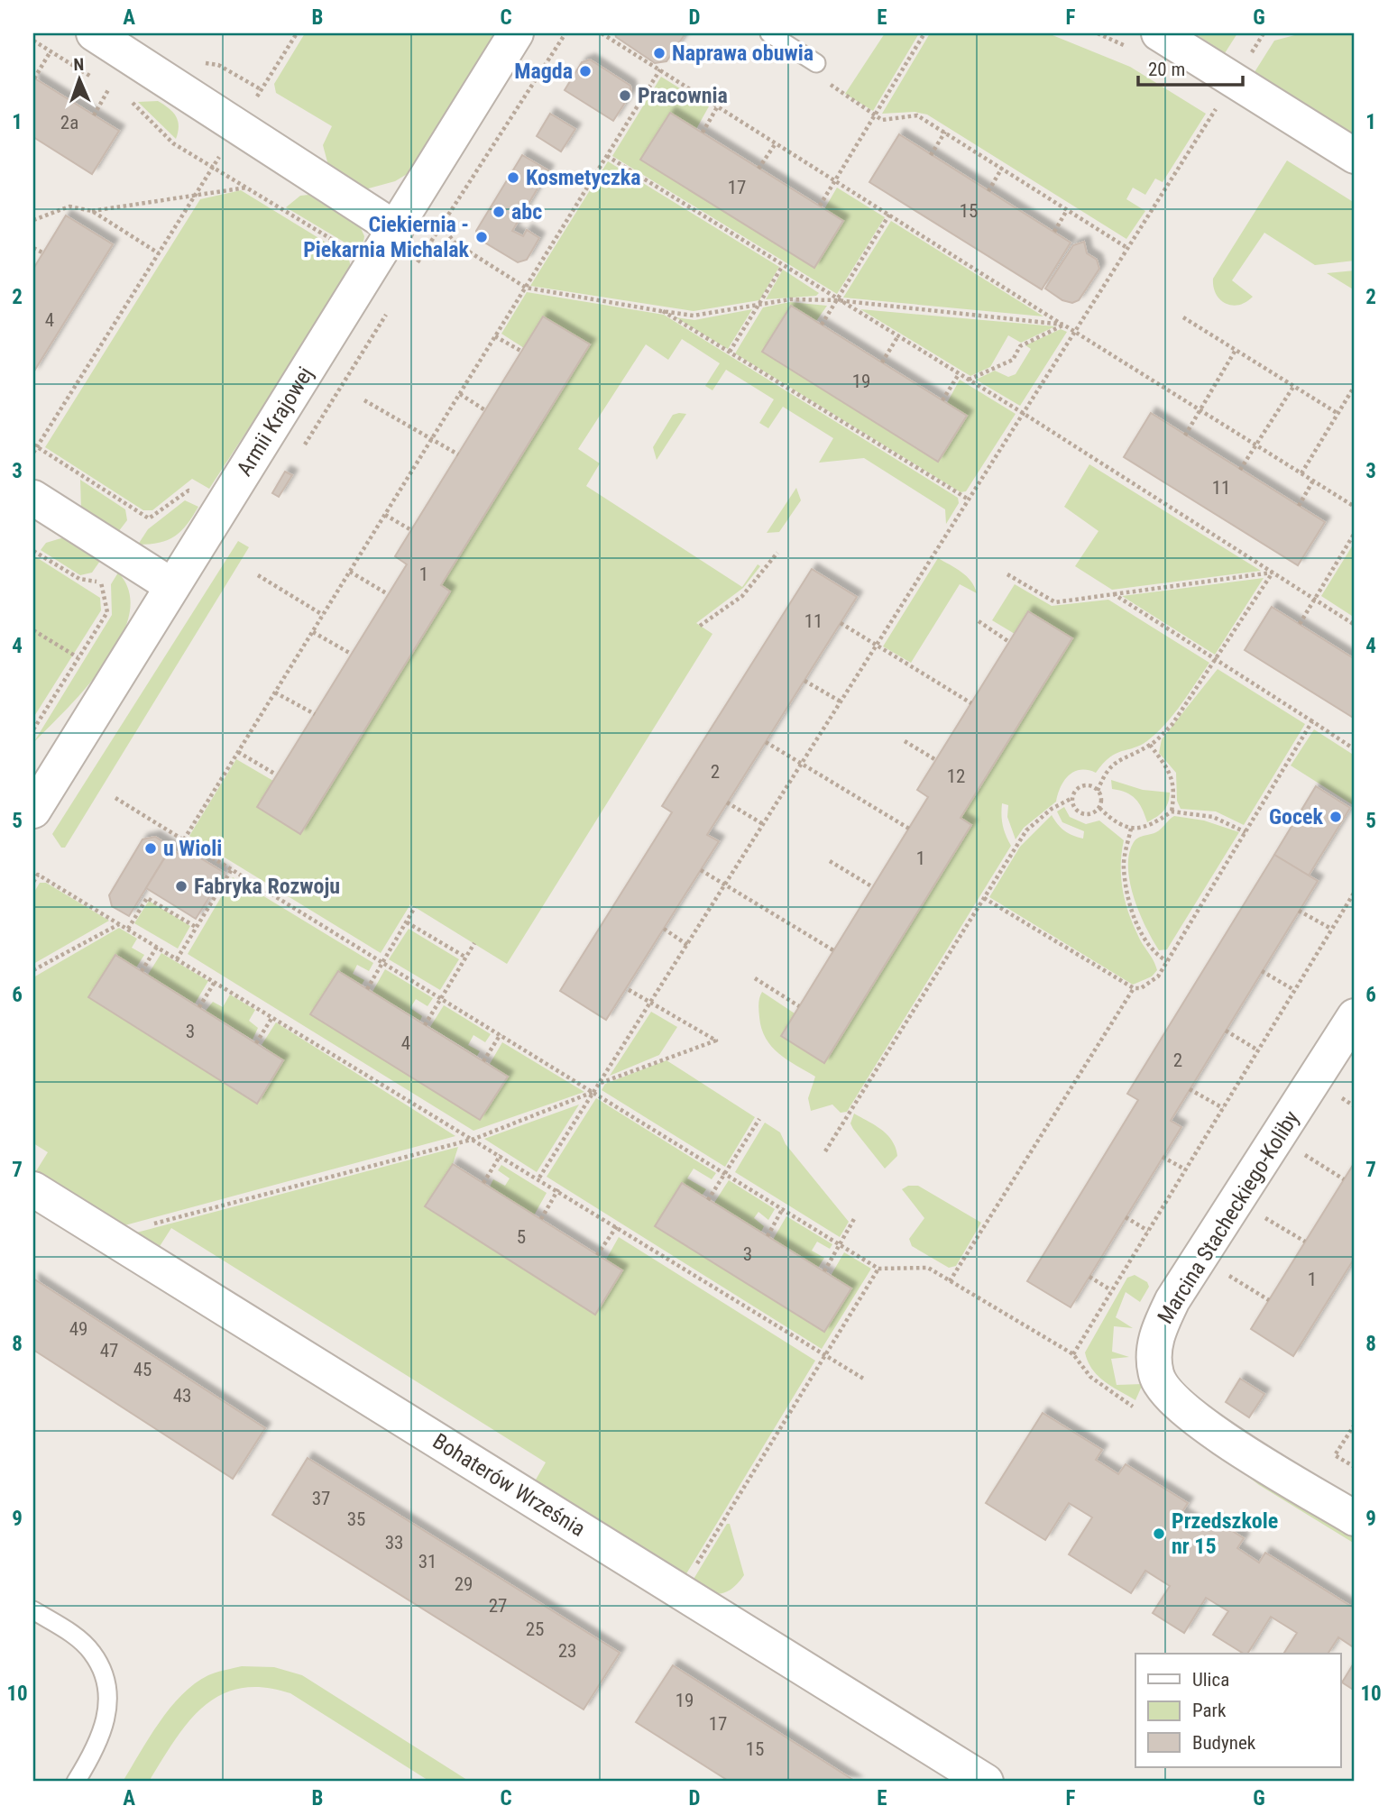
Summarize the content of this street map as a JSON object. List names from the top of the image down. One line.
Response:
{"streets":{"street":["Armii Krajowej","Marcina Stacheckiego-Koliby","Bohaterów Września"]},"places":["Naprawa obuwia","Magda","Pracownia","Kosmetyczka","abc","Ciekiernia - Piekarnia Michalak","Gocek","u Wioli","Fabryka Rozwoju","Przedszkole nr 15"],"house_numbers":["2a","17","15","4","19","11","1","11","2","12","1","3","4","2","5","3","1","49","47","45","43","37","35","33","31","29","27","25","23","19","17","15"],"legend":["Ulica","Park","Budynek"],"scale_bar":"20 m","north":"top","grid":{"columns":["A","B","C","D","E","F","G"],"rows":["1","2","3","4","5","6","7","8","9","10"]}}
